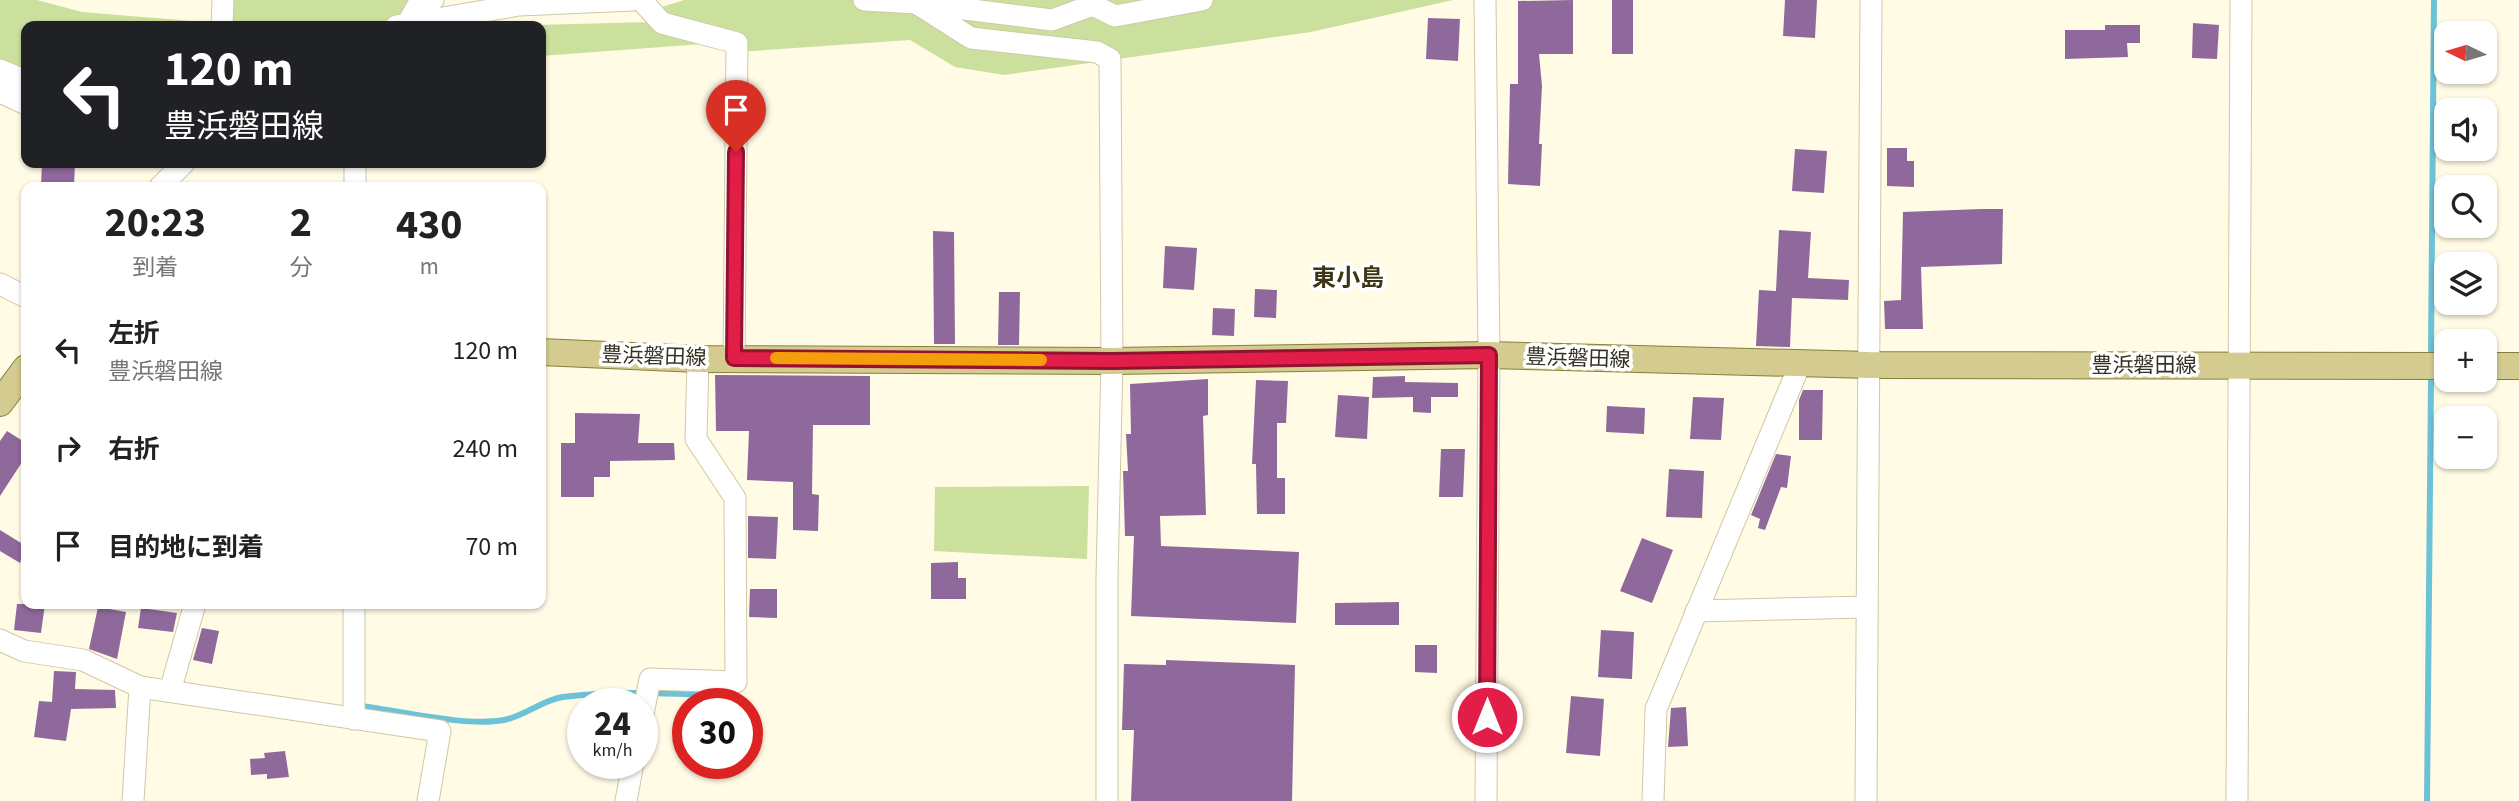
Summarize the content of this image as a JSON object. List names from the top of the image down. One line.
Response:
{"streets":{"main road":["豊浜磐田線"]},"districts":["東小島"],"north":"left","page":{"map_buttons":["+","−"],"turn":["120 m","豊浜磐田線"],"eta":["20:23","到着","2","分","430","m"],"list":[{"name":"左折","note":"豊浜磐田線","value":"120 m"},{"name":"右折","value":"240 m"},{"name":"目的地に到着","value":"70 m"}],"speed":"24 km/h","limit":"30"}}
